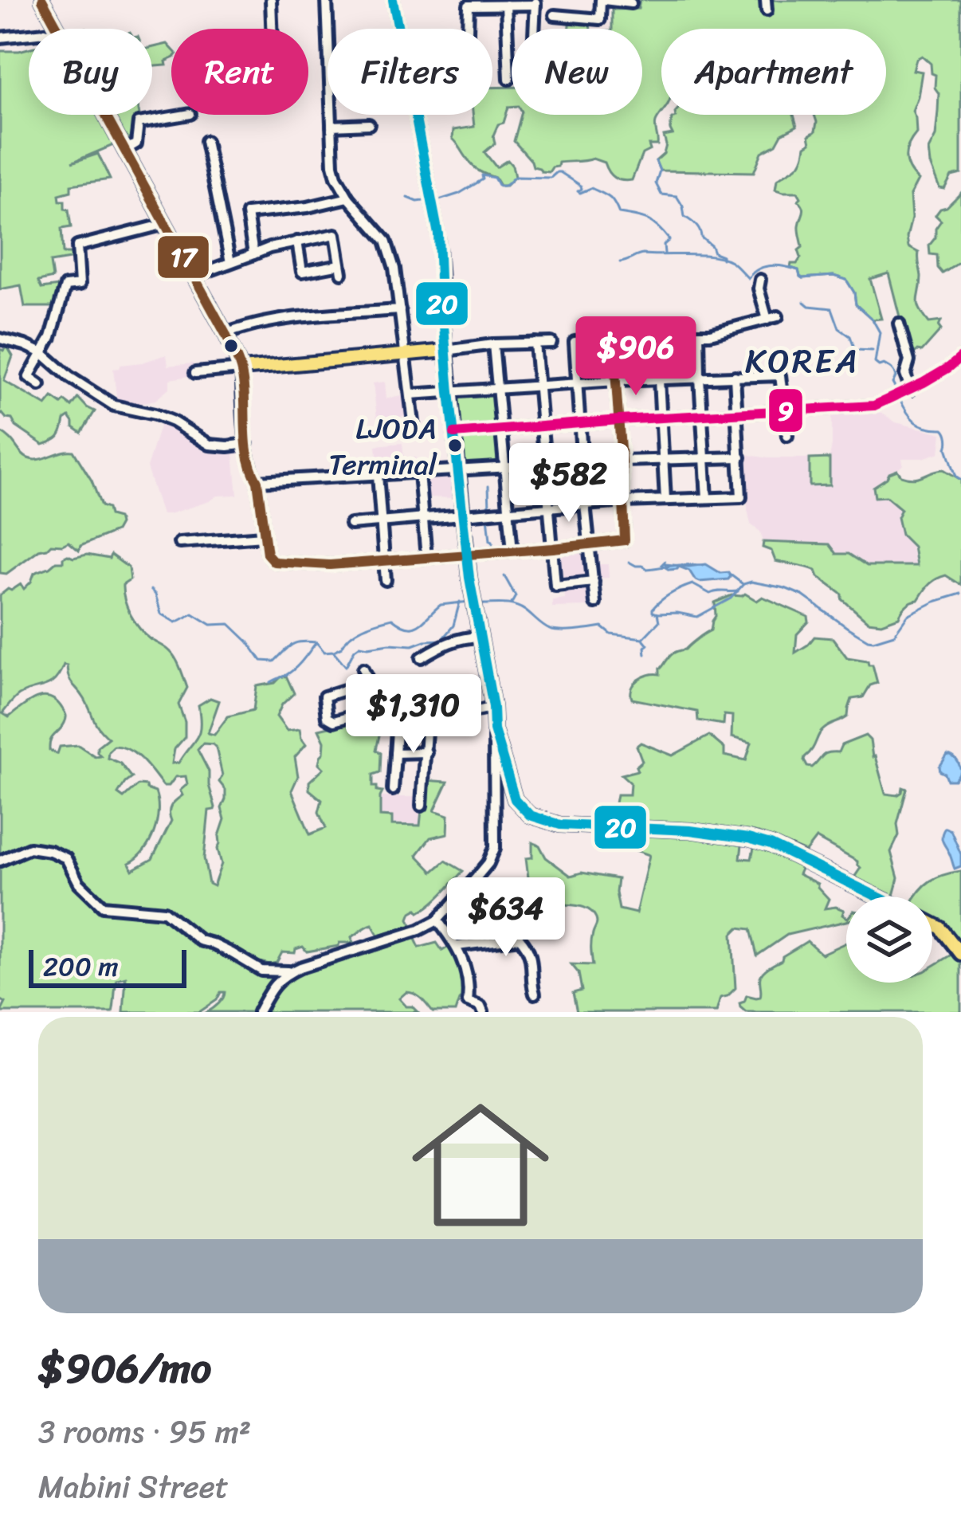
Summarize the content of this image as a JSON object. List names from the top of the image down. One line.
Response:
{"districts":["KOREA"],"places":["LJODA Terminal"],"lines":["transit line 17","transit line 20","transit line 9"],"scale_bar":"200 m","page":{"chip":["Buy","Rent","Filters","New","Apartment"],"price":["$906","$582","$1,310","$634"],"scale":"200 m","list":[{"name":"$906/mo","note":"3 rooms · 95 m² · Mabini Street"}]}}
